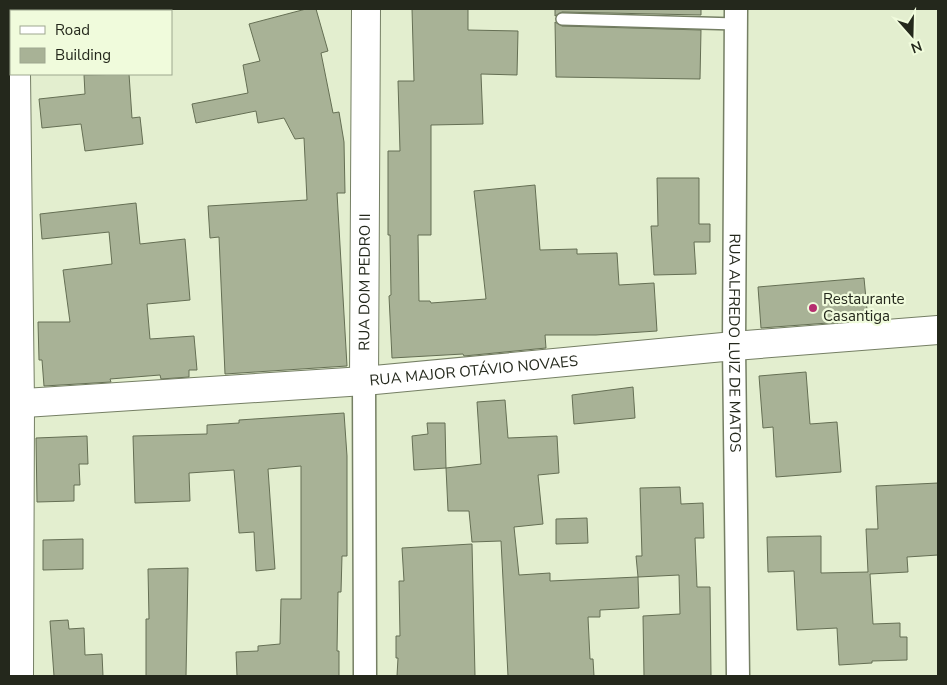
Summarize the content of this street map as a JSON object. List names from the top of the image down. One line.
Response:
{"streets":{"street":["RUA DOM PEDRO II","RUA ALFREDO LUIZ DE MATOS","RUA MAJOR OTÁVIO NOVAES"]},"crossings":[["RUA DOM PEDRO II","RUA MAJOR OTÁVIO NOVAES"],["RUA ALFREDO LUIZ DE MATOS","RUA MAJOR OTÁVIO NOVAES"]],"places":["Restaurante Casantiga"],"legend":["Road","Building"],"north":"bottom"}
